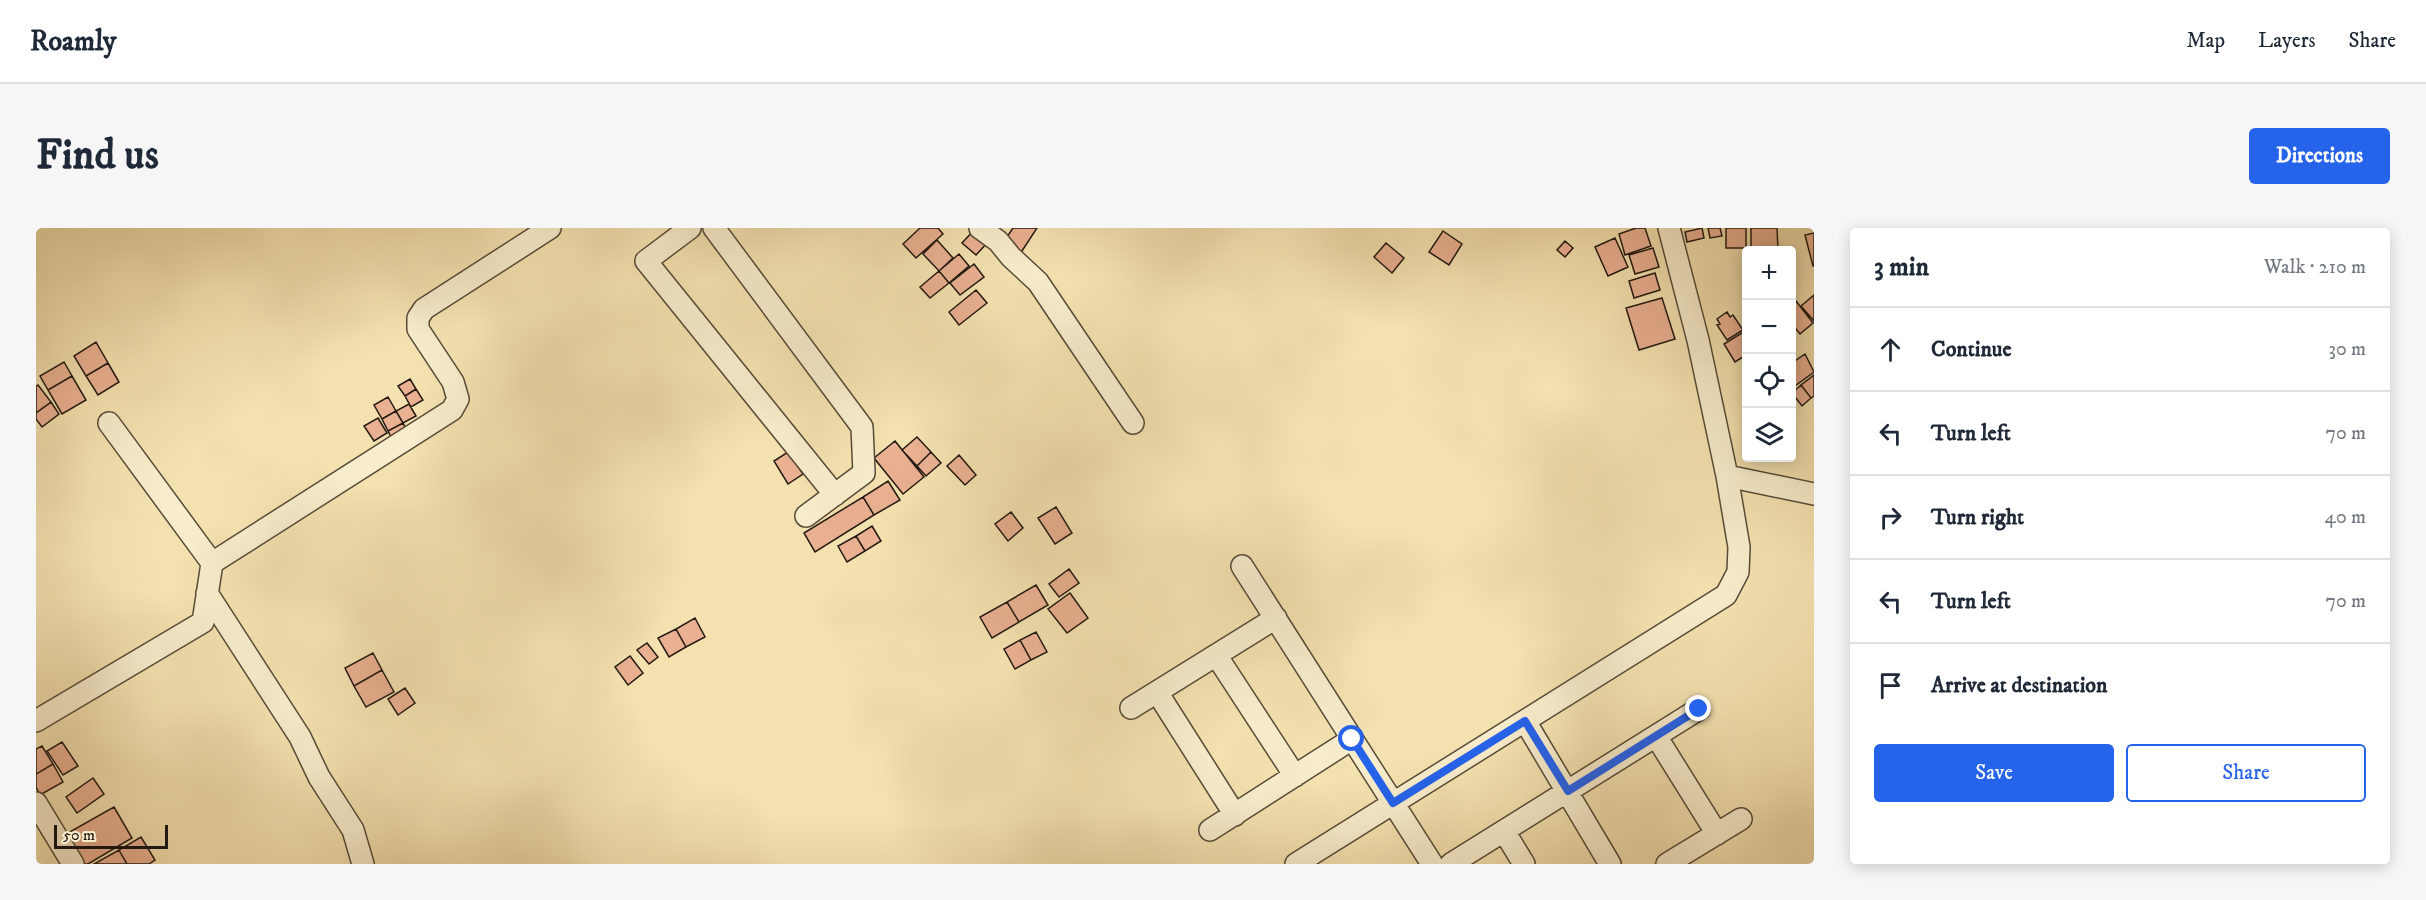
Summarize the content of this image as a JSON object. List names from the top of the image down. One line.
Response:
{"scale_bar":"50 m","page":{"header":"Roamly","nav":["Map","Layers","Share"],"buttons":["Directions",["Save","Share"]],"title":"Find us","heading":["3 min","Walk · 210 m"],"map_buttons":["+","−"],"list":[["Continue","30 m"],["Turn left","70 m"],["Turn right","40 m"],["Turn left","70 m"],"Arrive at destination"],"scale":"50 m"}}
